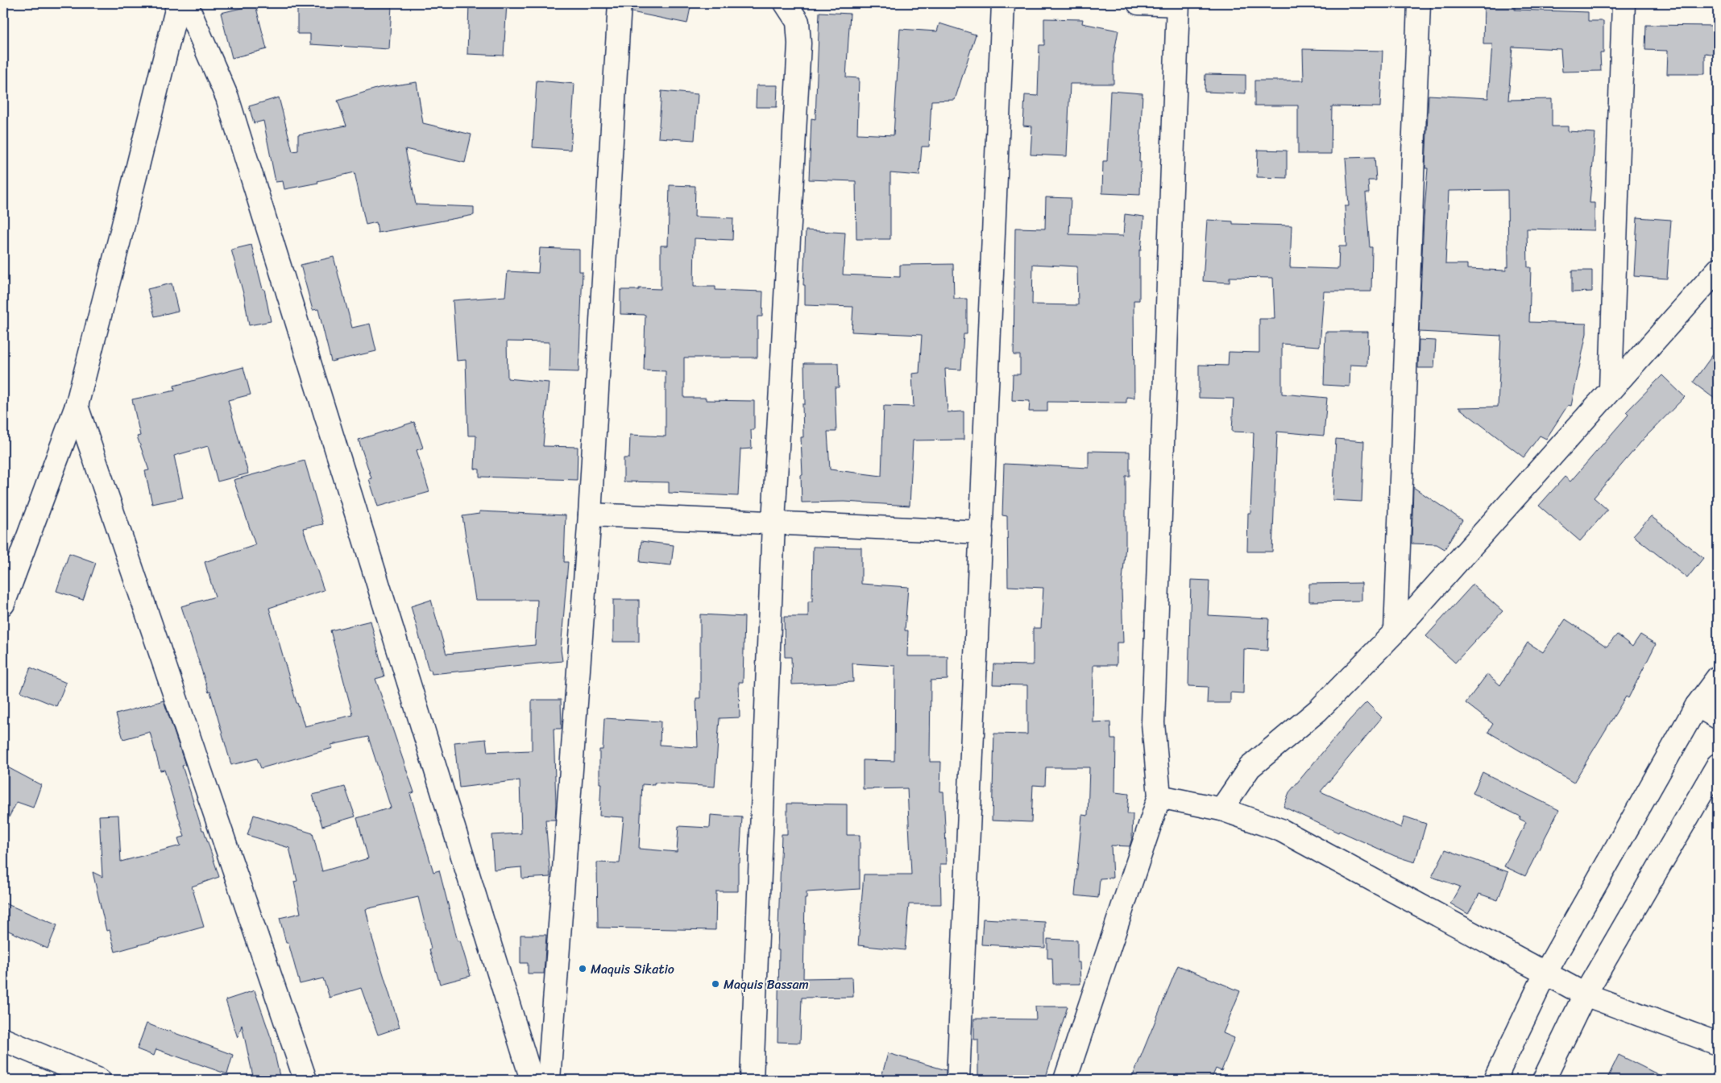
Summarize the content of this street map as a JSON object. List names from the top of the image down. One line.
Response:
{"places":["Maquis Sikatio","Maquis Bassam"]}
